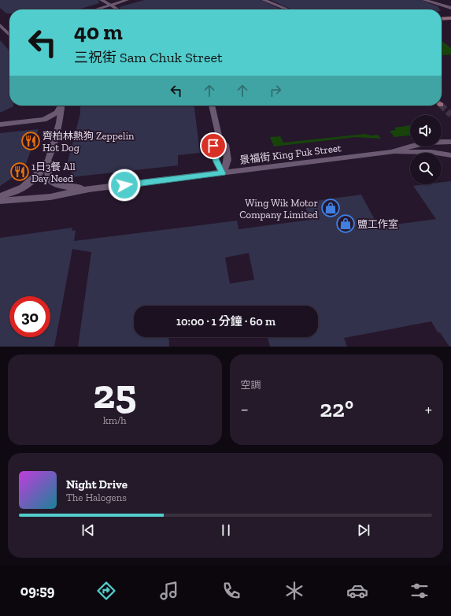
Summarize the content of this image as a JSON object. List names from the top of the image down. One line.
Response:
{"streets":{"street":["景福街 King Fuk Street"]},"places":{"restaurant":["齊柏林熱狗 Zeppelin Hot Dog","1日3餐 All Day Need"],"shop":["Wing Wik Motor Company Limited","鹽工作室"]},"page":{"turn":["40 m","三祝街 Sam Chuk Street"],"limit":"30","trip":"10:00 · 1 分鐘 · 60 m","tile":[["25","km/h"],"空調"],"heat":["−","22°","+"],"song":["Night Drive","The Halogens"],"tabs":"09:59"}}
